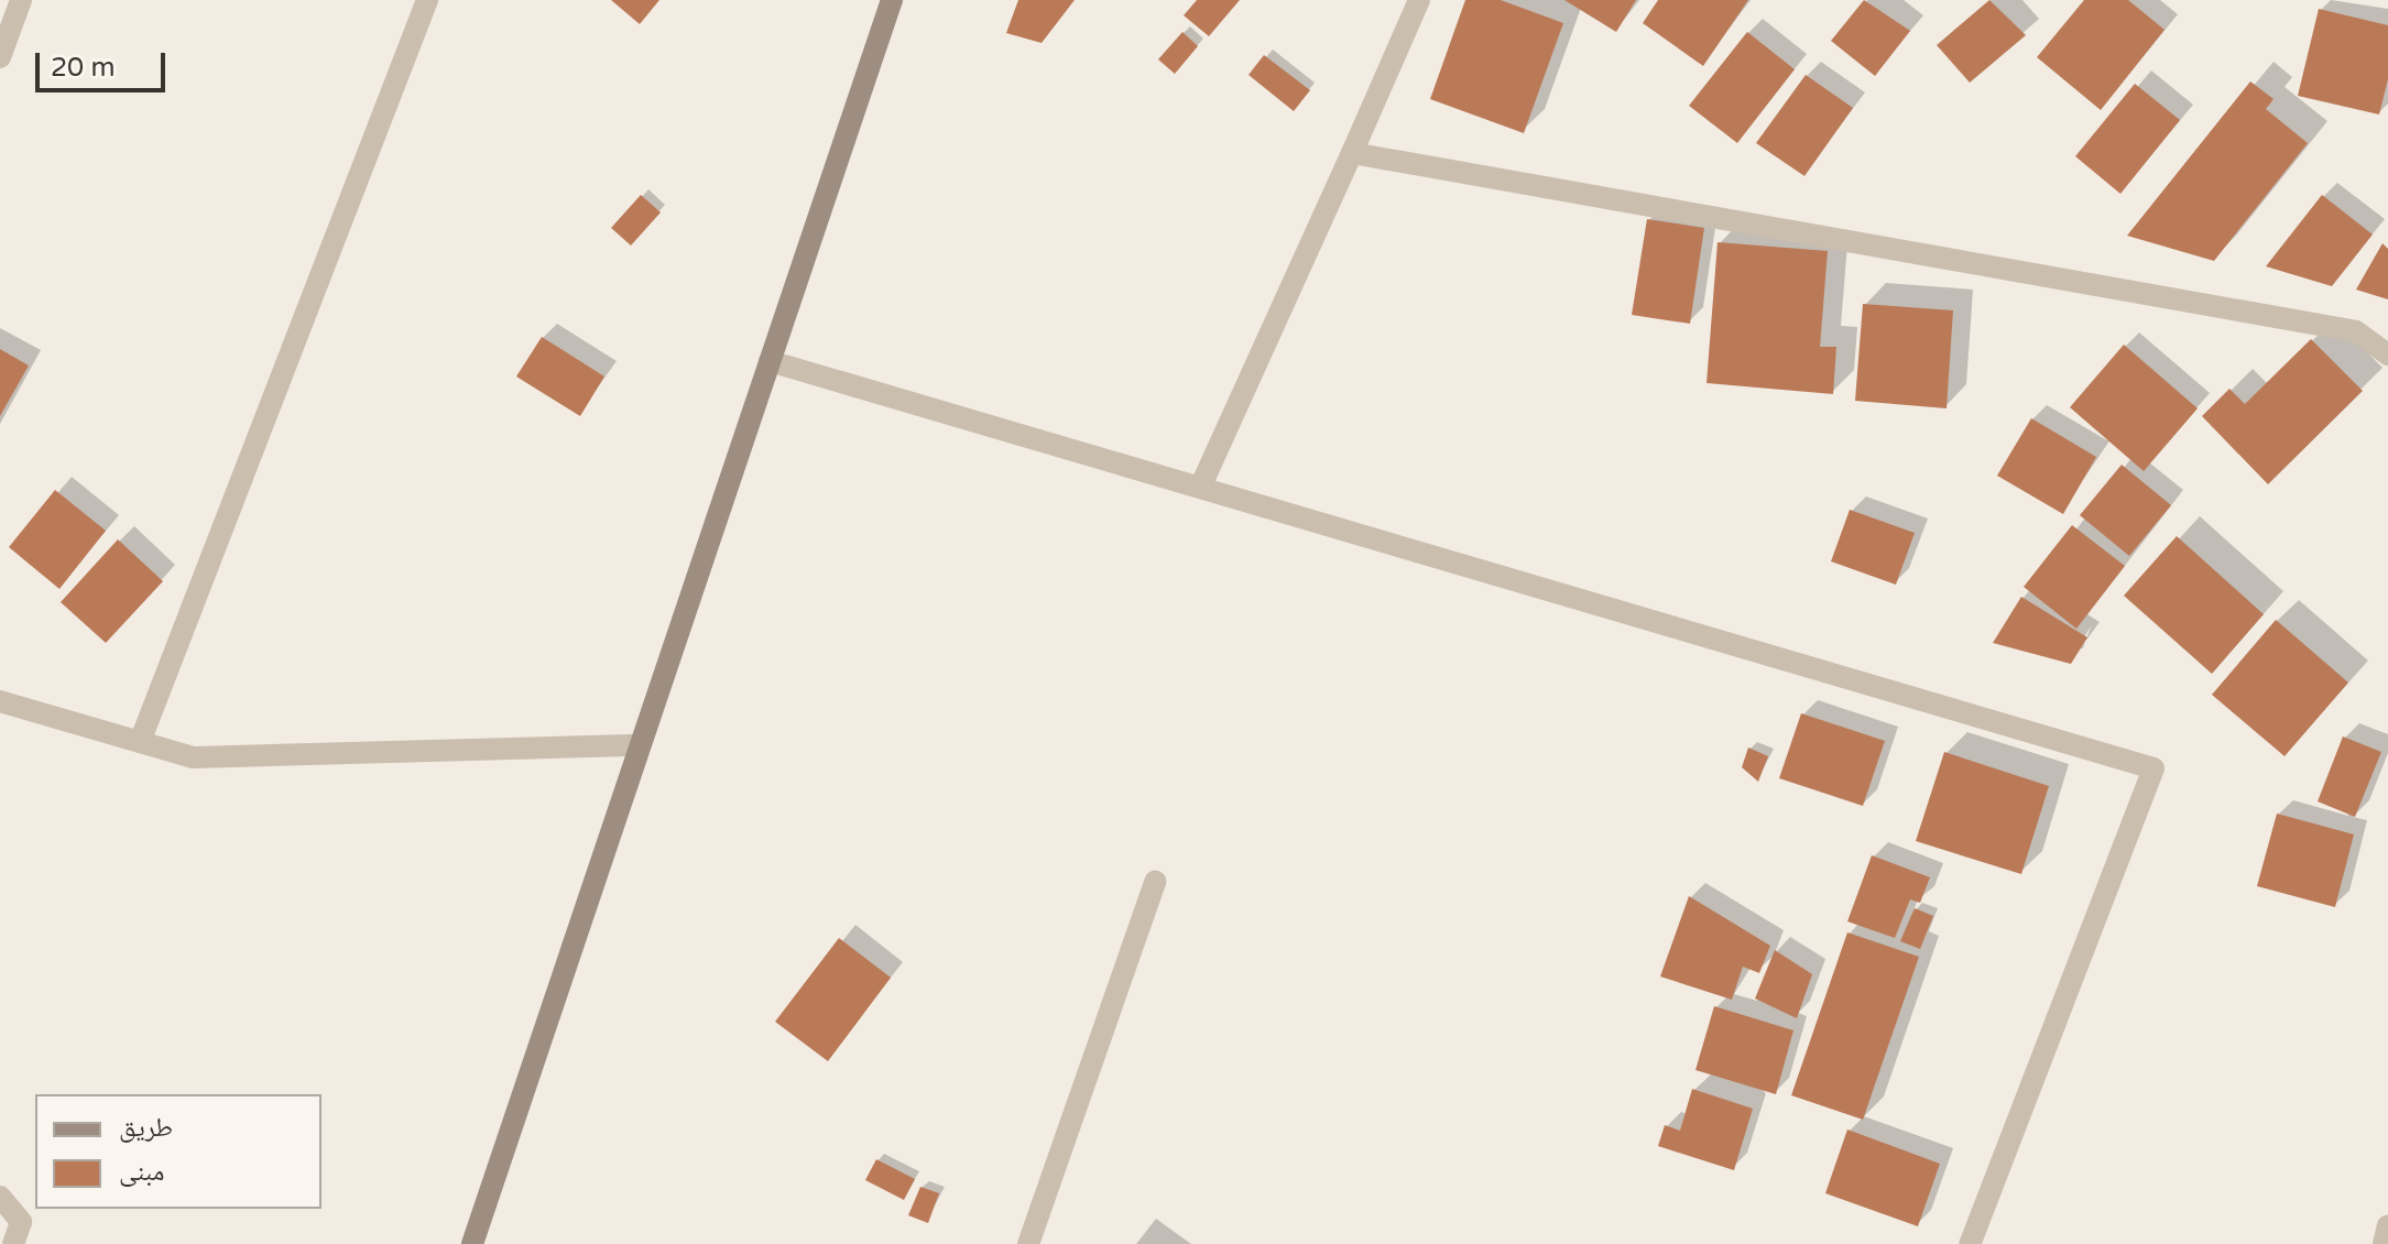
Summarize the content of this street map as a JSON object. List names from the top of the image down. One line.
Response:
{"legend":["طريق","مبنى"],"scale_bar":"20 m"}
